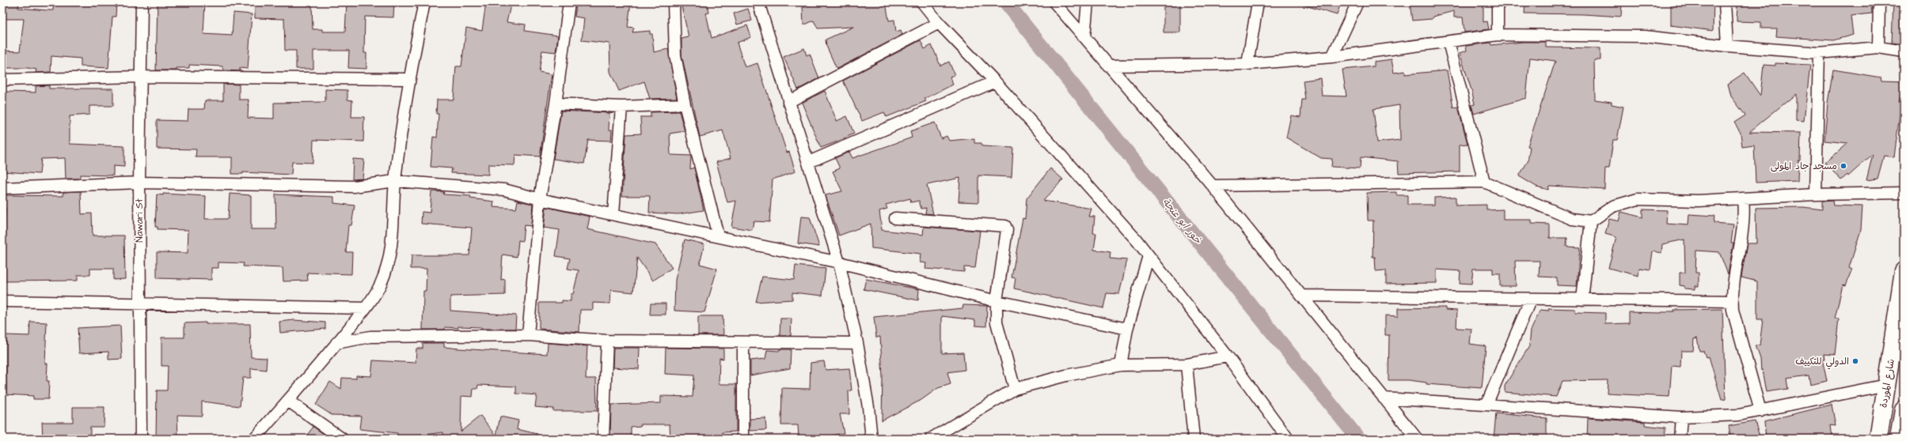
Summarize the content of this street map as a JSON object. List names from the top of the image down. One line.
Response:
{"streets":{"main road":["شارع الموردة"],"street":["Nawari St"]},"water":["خور ابو عنجة"],"places":["مسجد جاد المولى","الدولي للتكييف"]}
